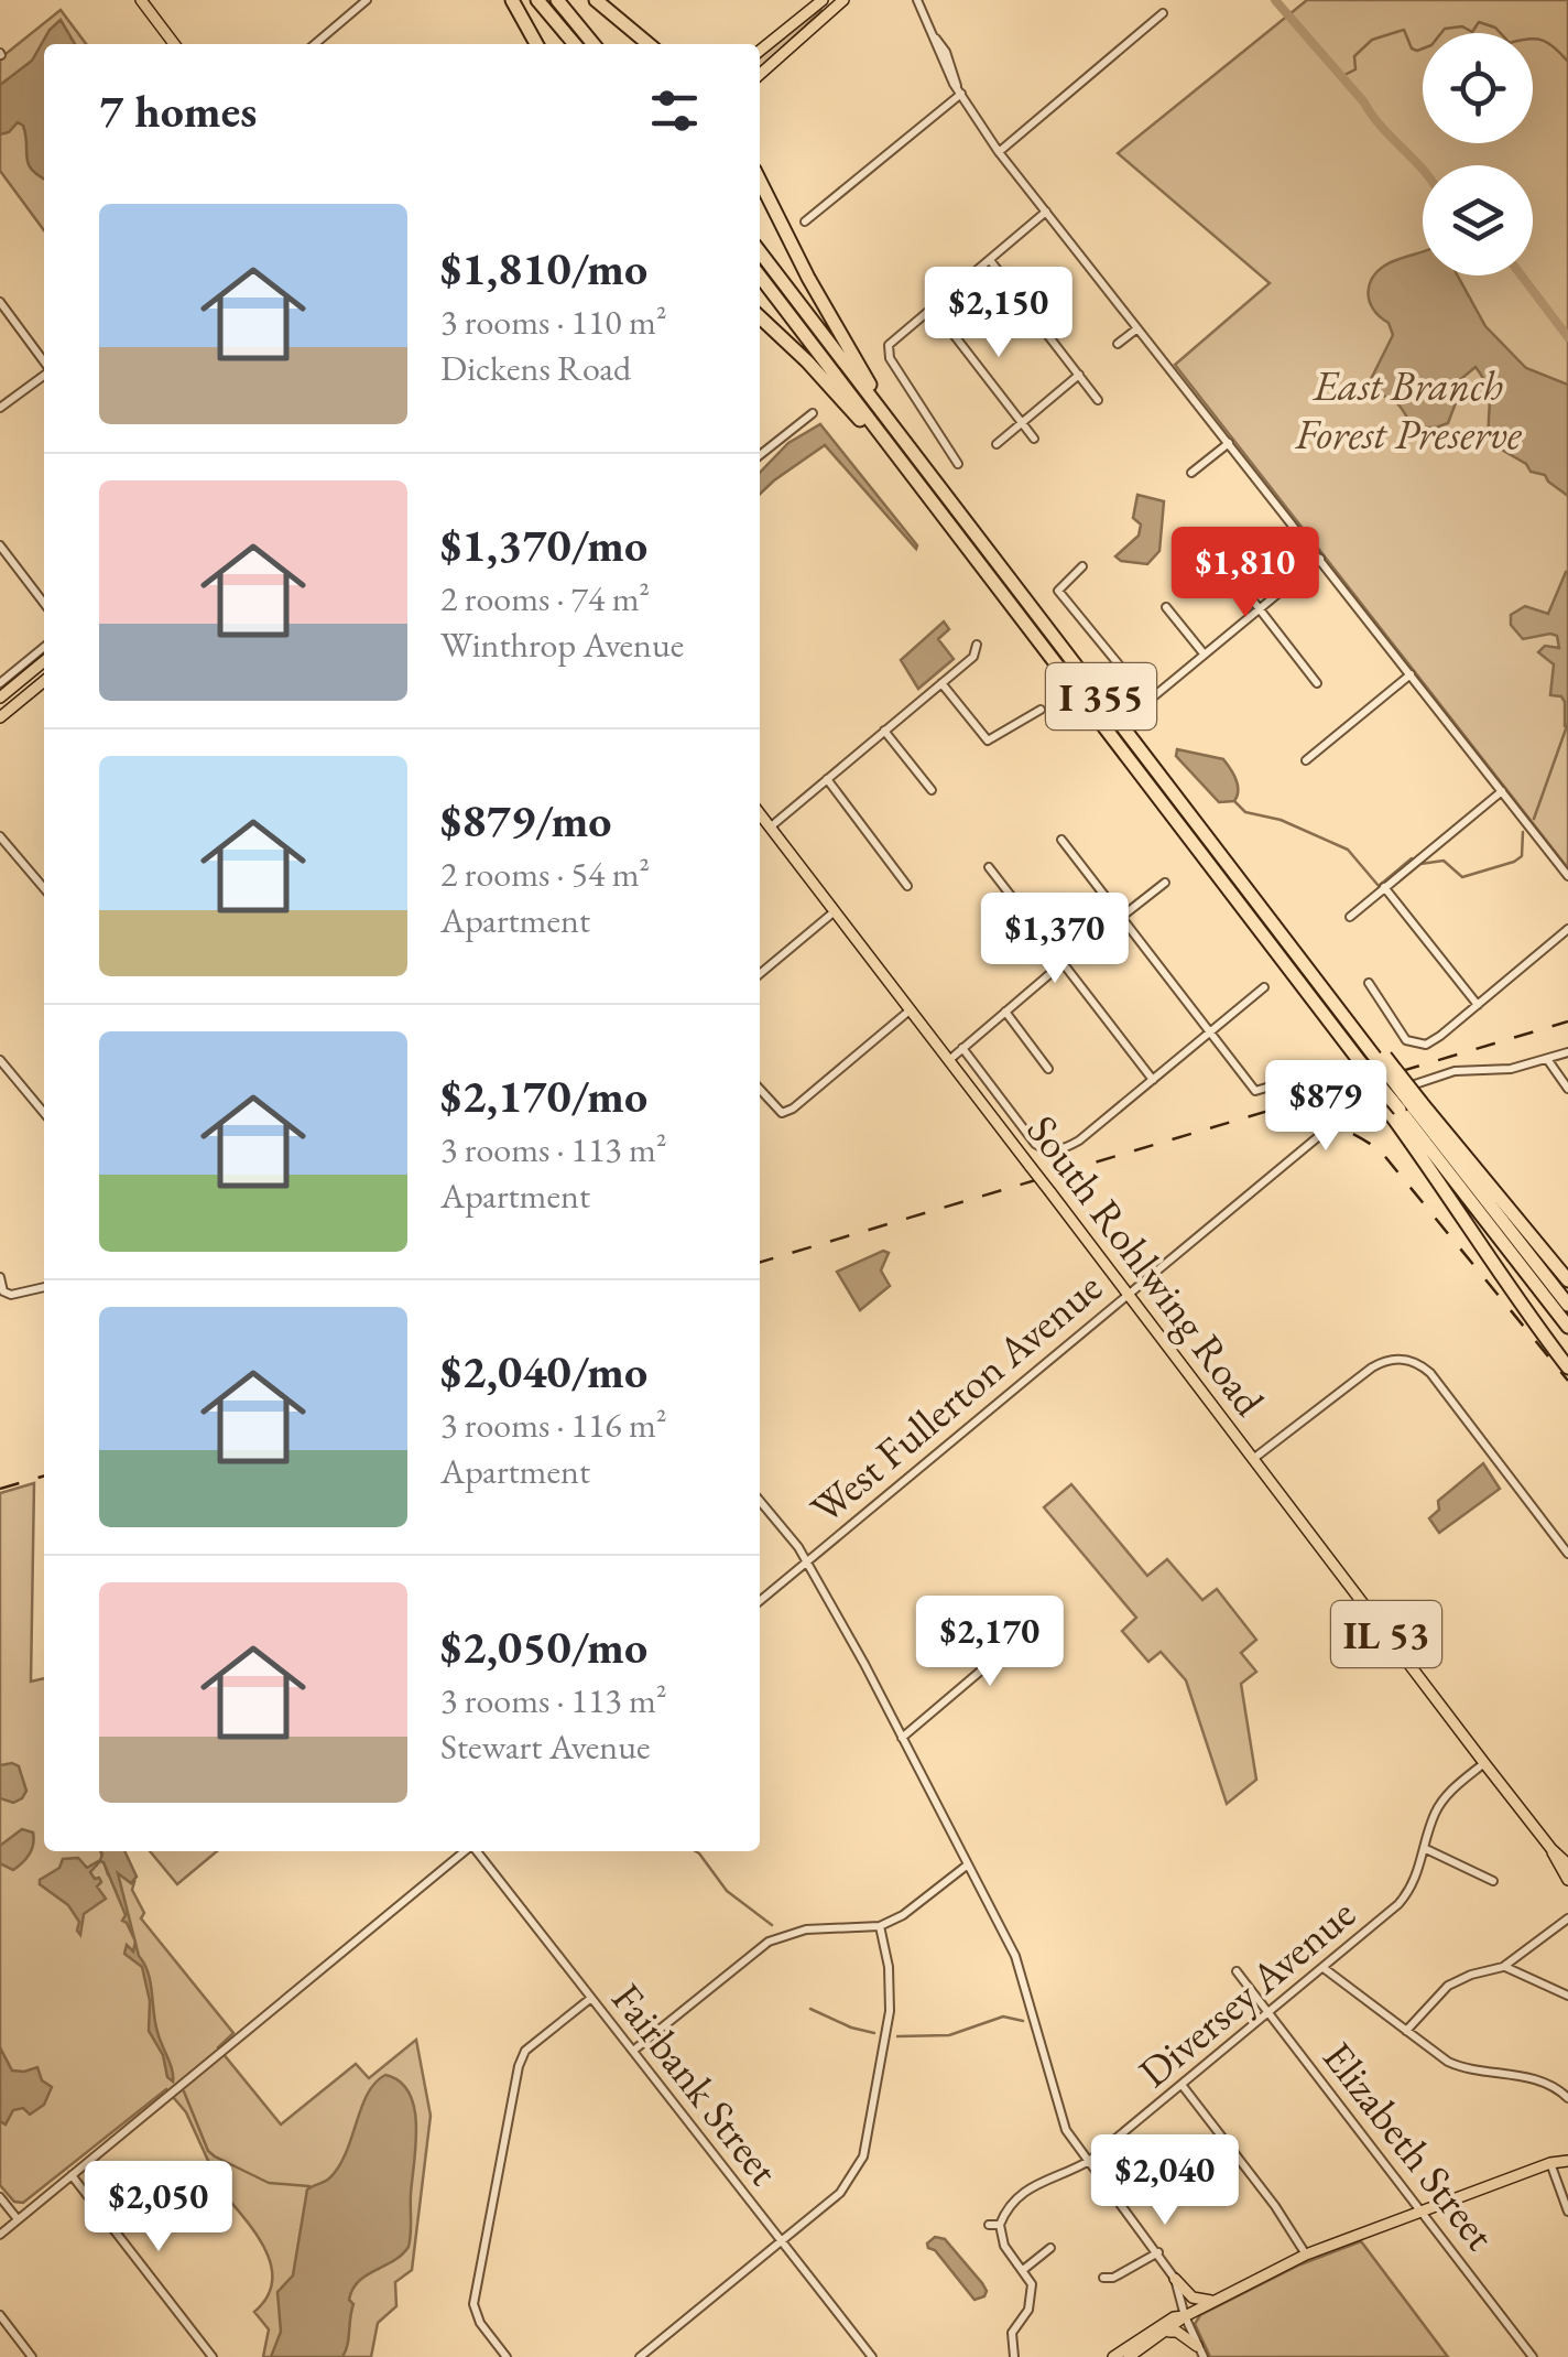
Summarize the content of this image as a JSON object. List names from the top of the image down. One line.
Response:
{"streets":{"highway":["I 355"],"main road":["South Rohlwing Road","IL 53"],"street":["West Fullerton Avenue","Diversey Avenue","Fairbank Street","Elizabeth Street"]},"crossings":[["South Rohlwing Road","West Fullerton Avenue"],["South Rohlwing Road","IL 53"],["South Rohlwing Road","Diversey Avenue"],["IL 53","Diversey Avenue"],["Diversey Avenue","Elizabeth Street"]],"parks":["East Branch Forest Preserve"],"page":{"heading":"7 homes","list":[{"name":"$1,810/mo","note":"3 rooms · 110 m² · Dickens Road"},{"name":"$1,370/mo","note":"2 rooms · 74 m² · Winthrop Avenue"},{"name":"$879/mo","note":"2 rooms · 54 m² · Apartment"},{"name":"$2,170/mo","note":"3 rooms · 113 m² · Apartment"},{"name":"$2,040/mo","note":"3 rooms · 116 m² · Apartment"},{"name":"$2,050/mo","note":"3 rooms · 113 m² · Stewart Avenue"}],"price":["$2,150","$1,810","$1,370","$879","$2,170","$2,040","$2,050"]}}
